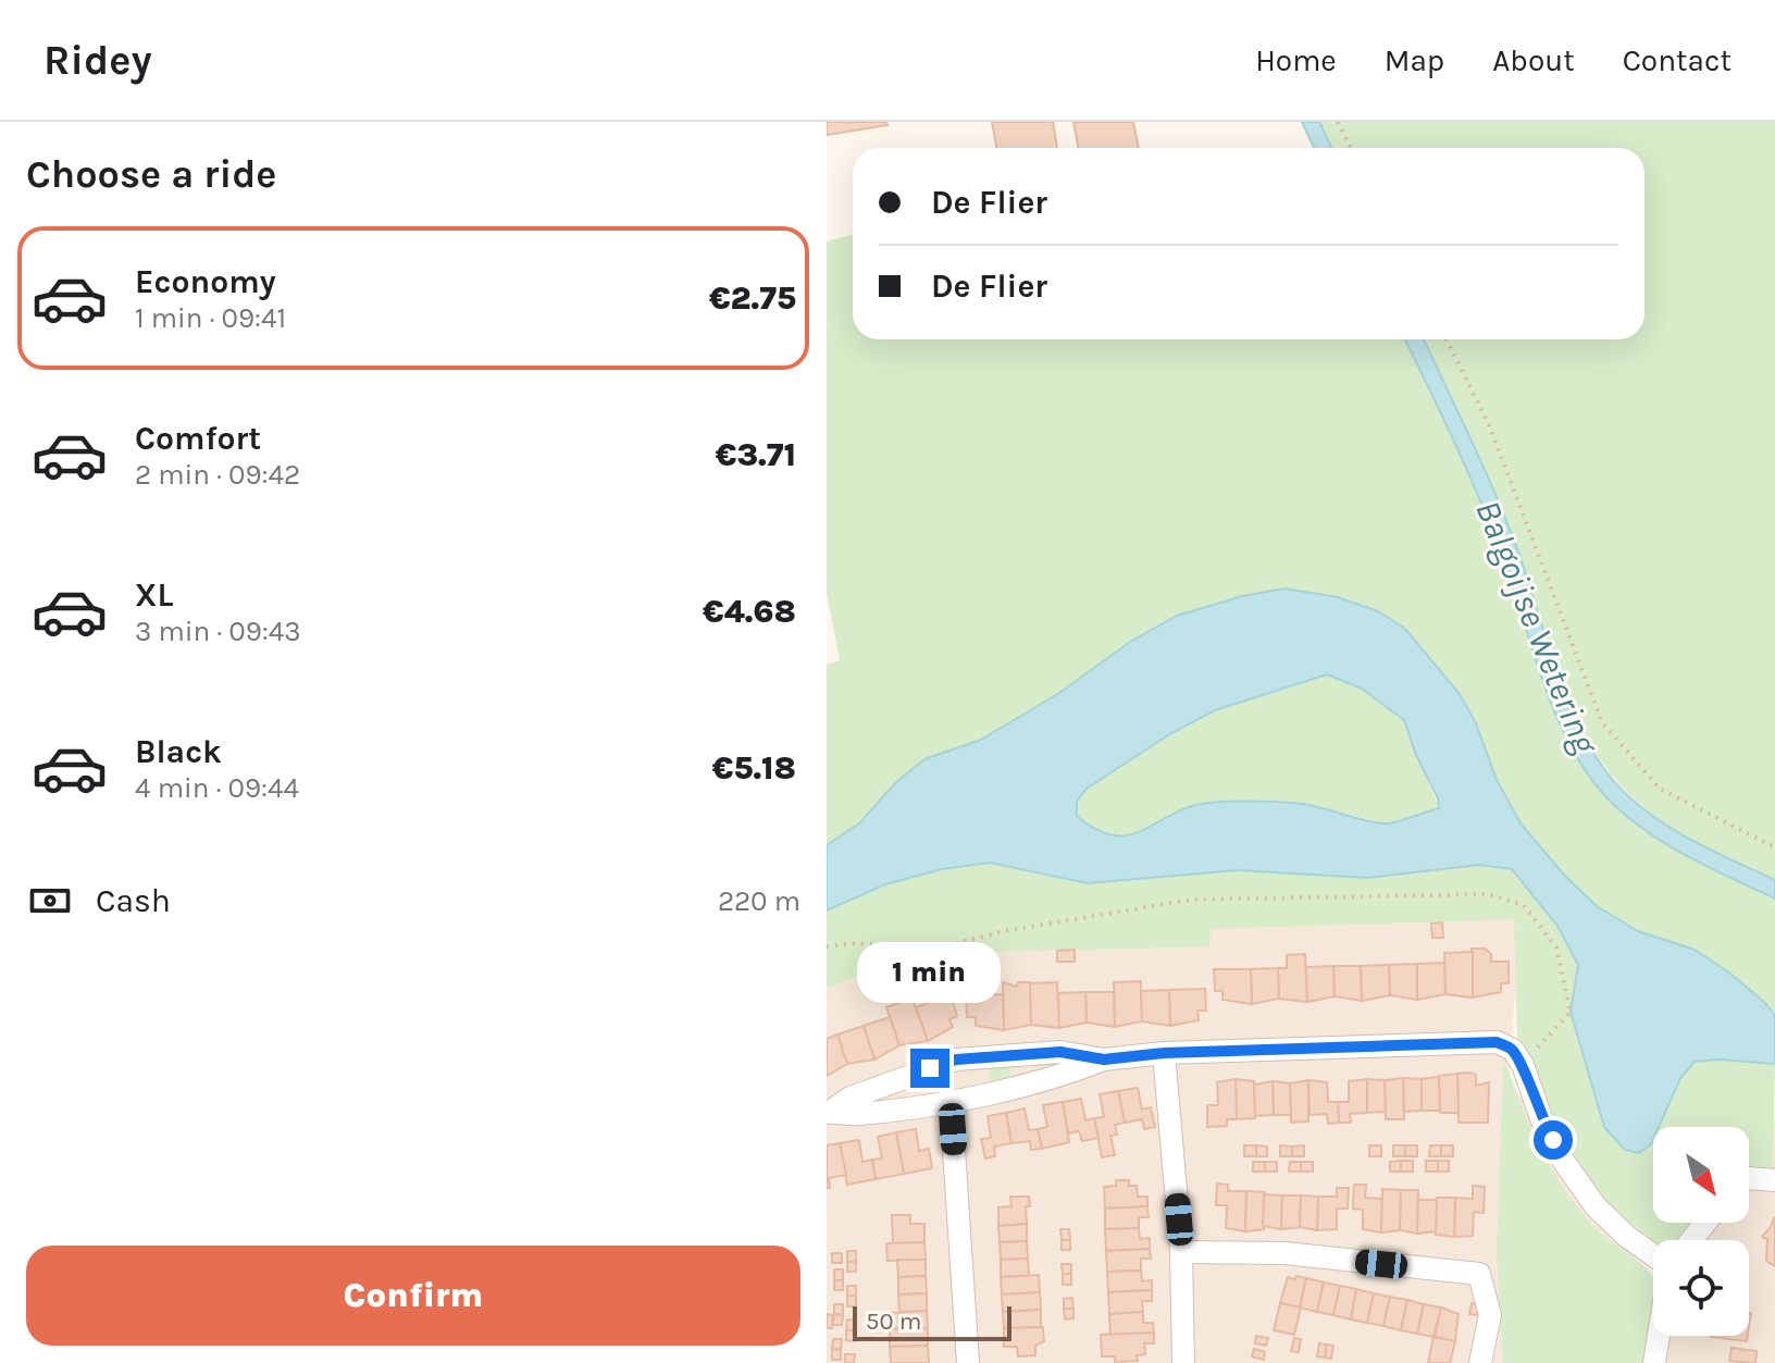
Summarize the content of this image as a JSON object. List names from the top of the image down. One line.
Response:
{"water":["Balgoijse Wetering"],"scale_bar":"50 m","north":"bottom right","page":{"header":"Ridey","nav":["Home","Map","About","Contact"],"heading":"Choose a ride","banner":["De Flier","De Flier"],"list":[{"name":"Economy","note":"1 min · 09:41","value":"€2.75"},{"name":"Comfort","note":"2 min · 09:42","value":"€3.71"},{"name":"XL","note":"3 min · 09:43","value":"€4.68"},{"name":"Black","note":"4 min · 09:44","value":"€5.18"}],"pay":["Cash","220 m"],"bubble":"1 min","buttons":"Confirm","scale":"50 m"}}
